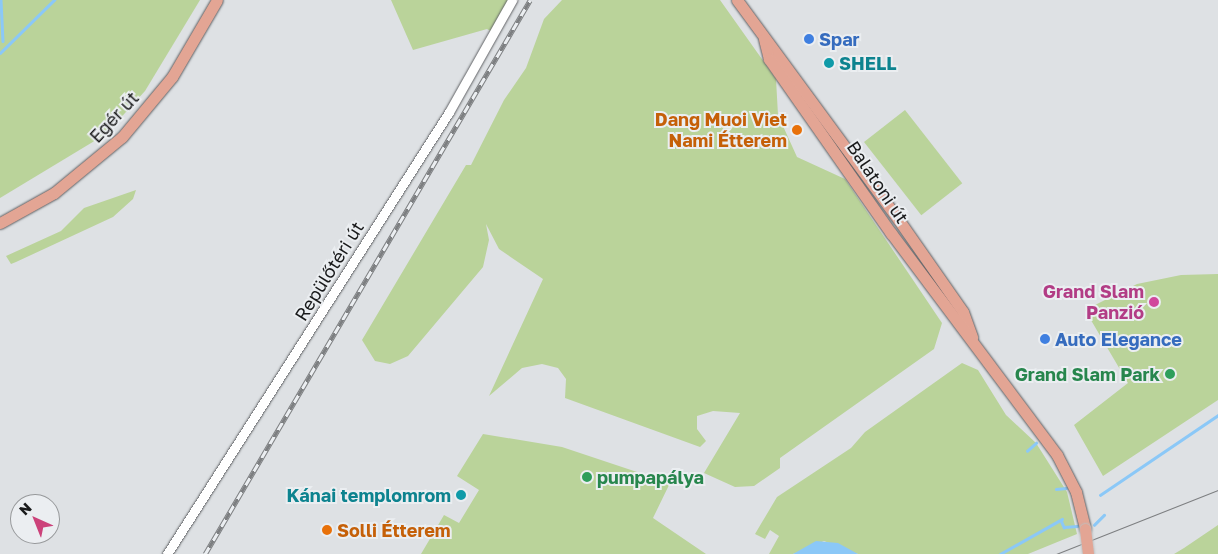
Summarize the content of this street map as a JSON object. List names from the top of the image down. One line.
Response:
{"streets":{"main road":["Egér út","Balatoni út"],"street":["Repülőtéri út"]},"places":["Spar","SHELL","Dang Muoi Viet Nami Étterem","Grand Slam Panzió","Auto Elegance","Grand Slam Park","pumpapálya","Kánai templomrom","Solli Étterem"],"north":"top left"}
